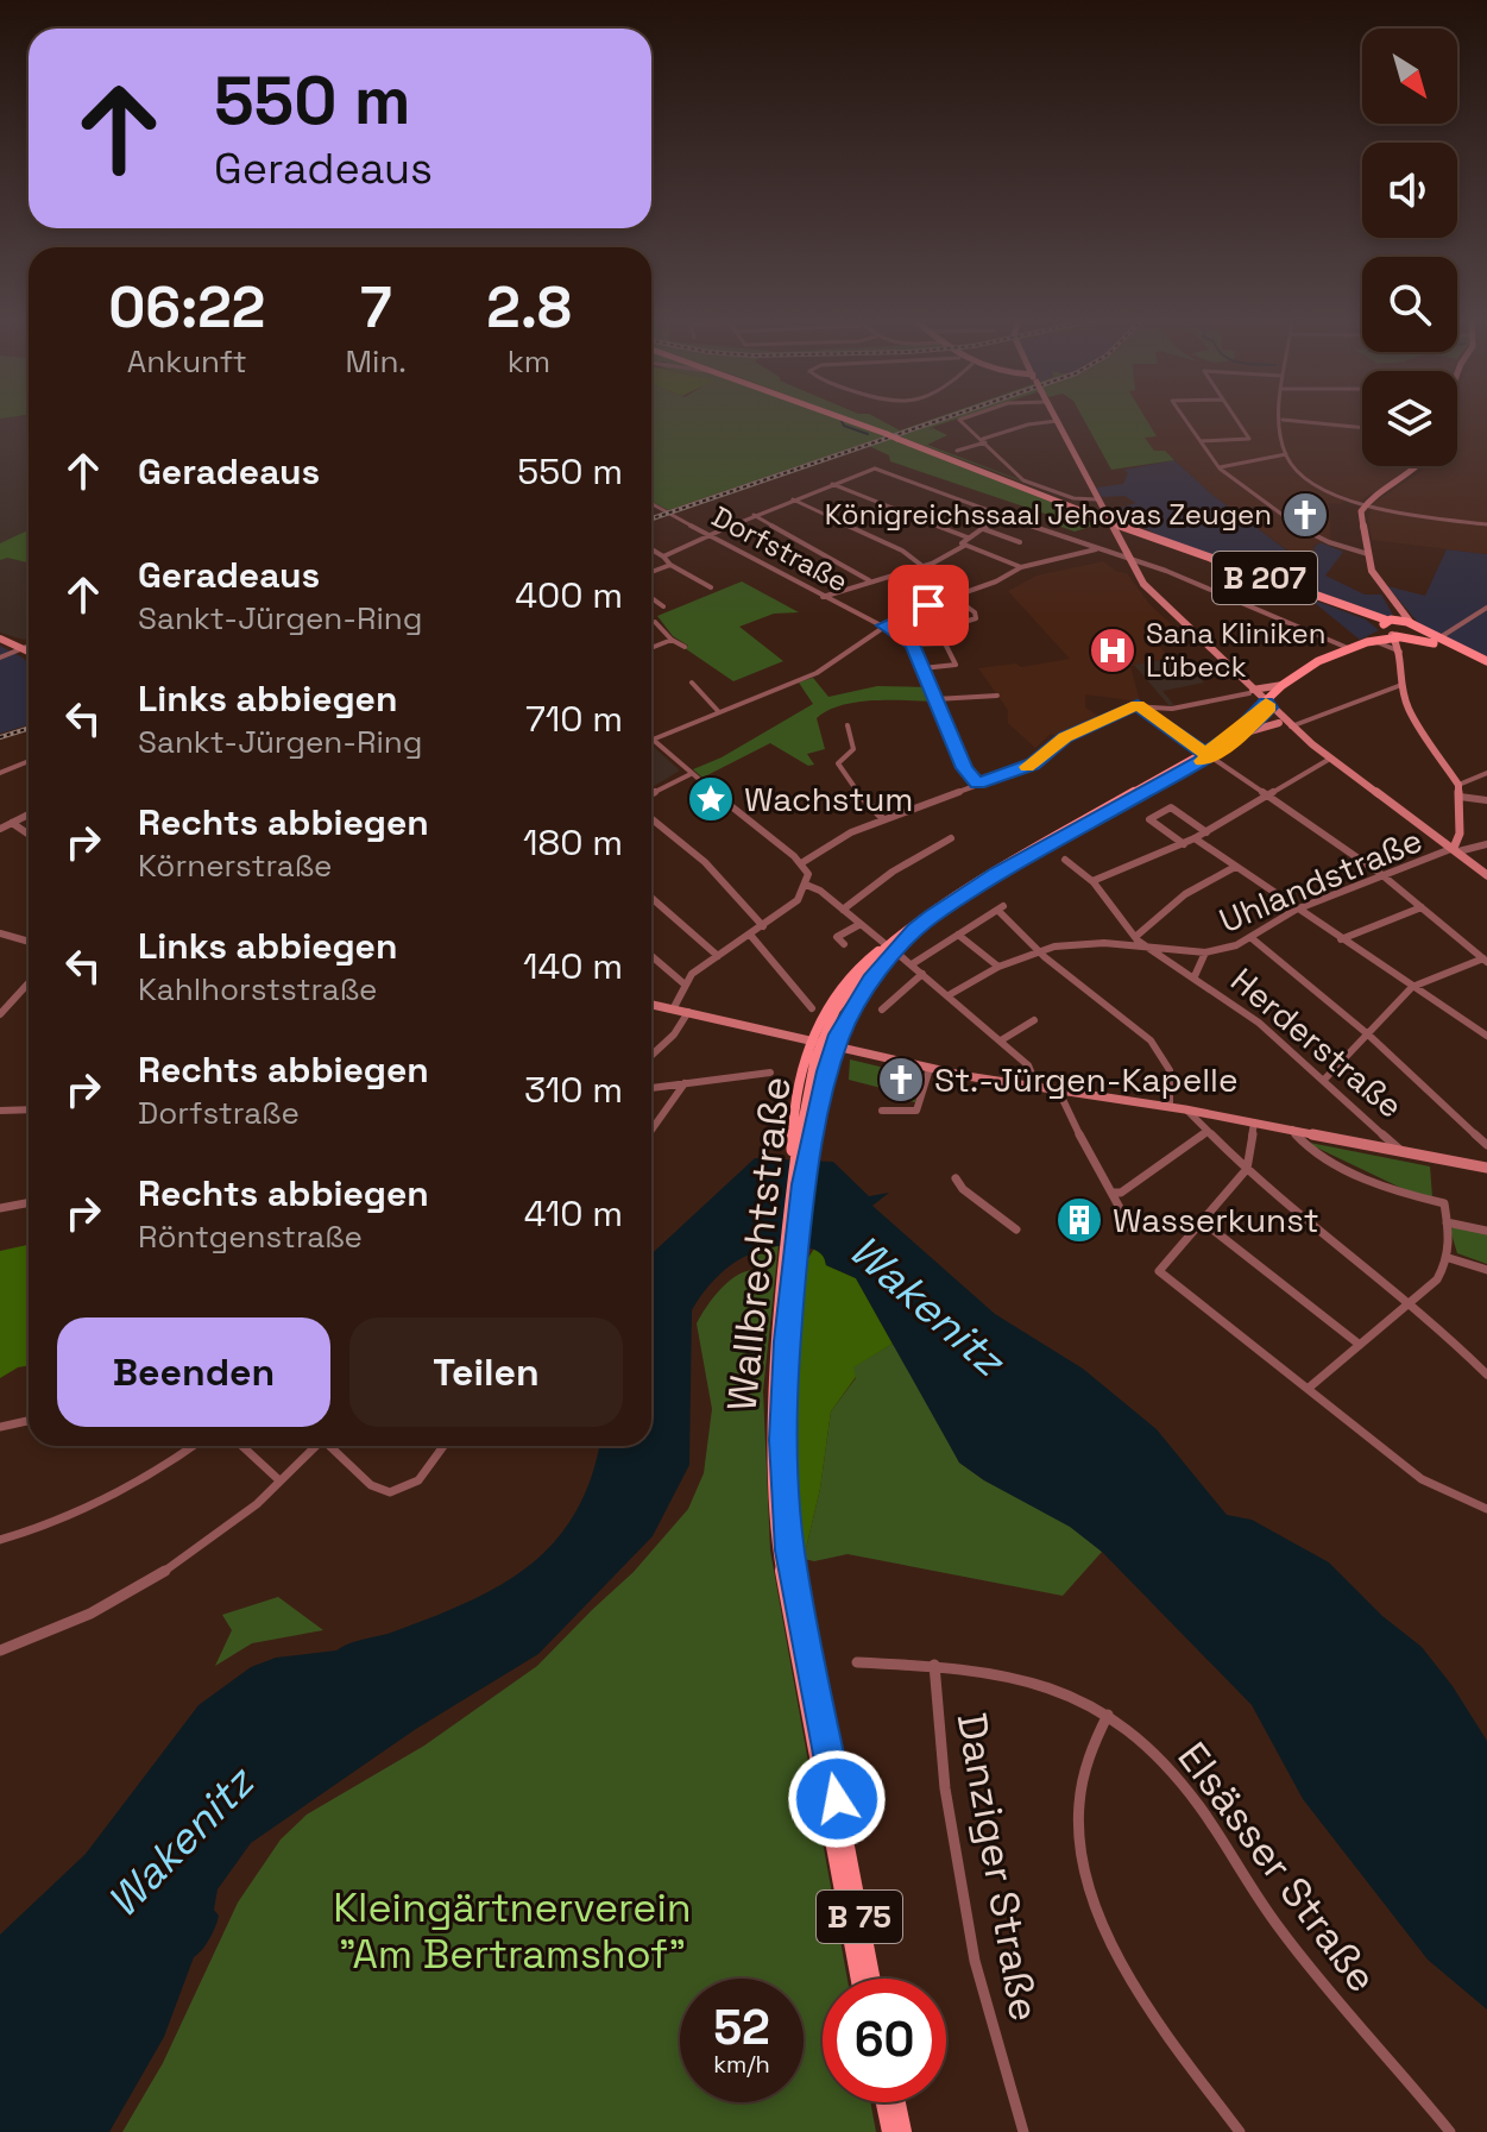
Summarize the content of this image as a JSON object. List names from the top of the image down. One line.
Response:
{"streets":{"main road":["B 207","Wallbrechtstraße","B 75"],"street":["Dorfstraße","Uhlandstraße","Herderstraße","Danziger Straße","Elsässer Straße"]},"crossings":[["Danziger Straße","Elsässer Straße"]],"water":["Wakenitz"],"parks":["Kleingärtnerverein \"Am Bertramshof\""],"places":{"church":["Königreichssaal Jehovas Zeugen","St.-Jürgen-Kapelle"],"hospital":["Sana Kliniken Lübeck"],"place":["Wachstum"],"building":["Wasserkunst"]},"north":"bottom right","page":{"turn":["550 m","Geradeaus"],"eta":["06:22","Ankunft","7","Min.","2.8","km"],"list":[{"name":"Geradeaus","value":"550 m"},{"name":"Geradeaus","note":"Sankt-Jürgen-Ring","value":"400 m"},{"name":"Links abbiegen","note":"Sankt-Jürgen-Ring","value":"710 m"},{"name":"Rechts abbiegen","note":"Körnerstraße","value":"180 m"},{"name":"Links abbiegen","note":"Kahlhorststraße","value":"140 m"},{"name":"Rechts abbiegen","note":"Dorfstraße","value":"310 m"},{"name":"Rechts abbiegen","note":"Röntgenstraße","value":"410 m"}],"buttons":["Beenden","Teilen"],"speed":"52 km/h","limit":"60"}}
